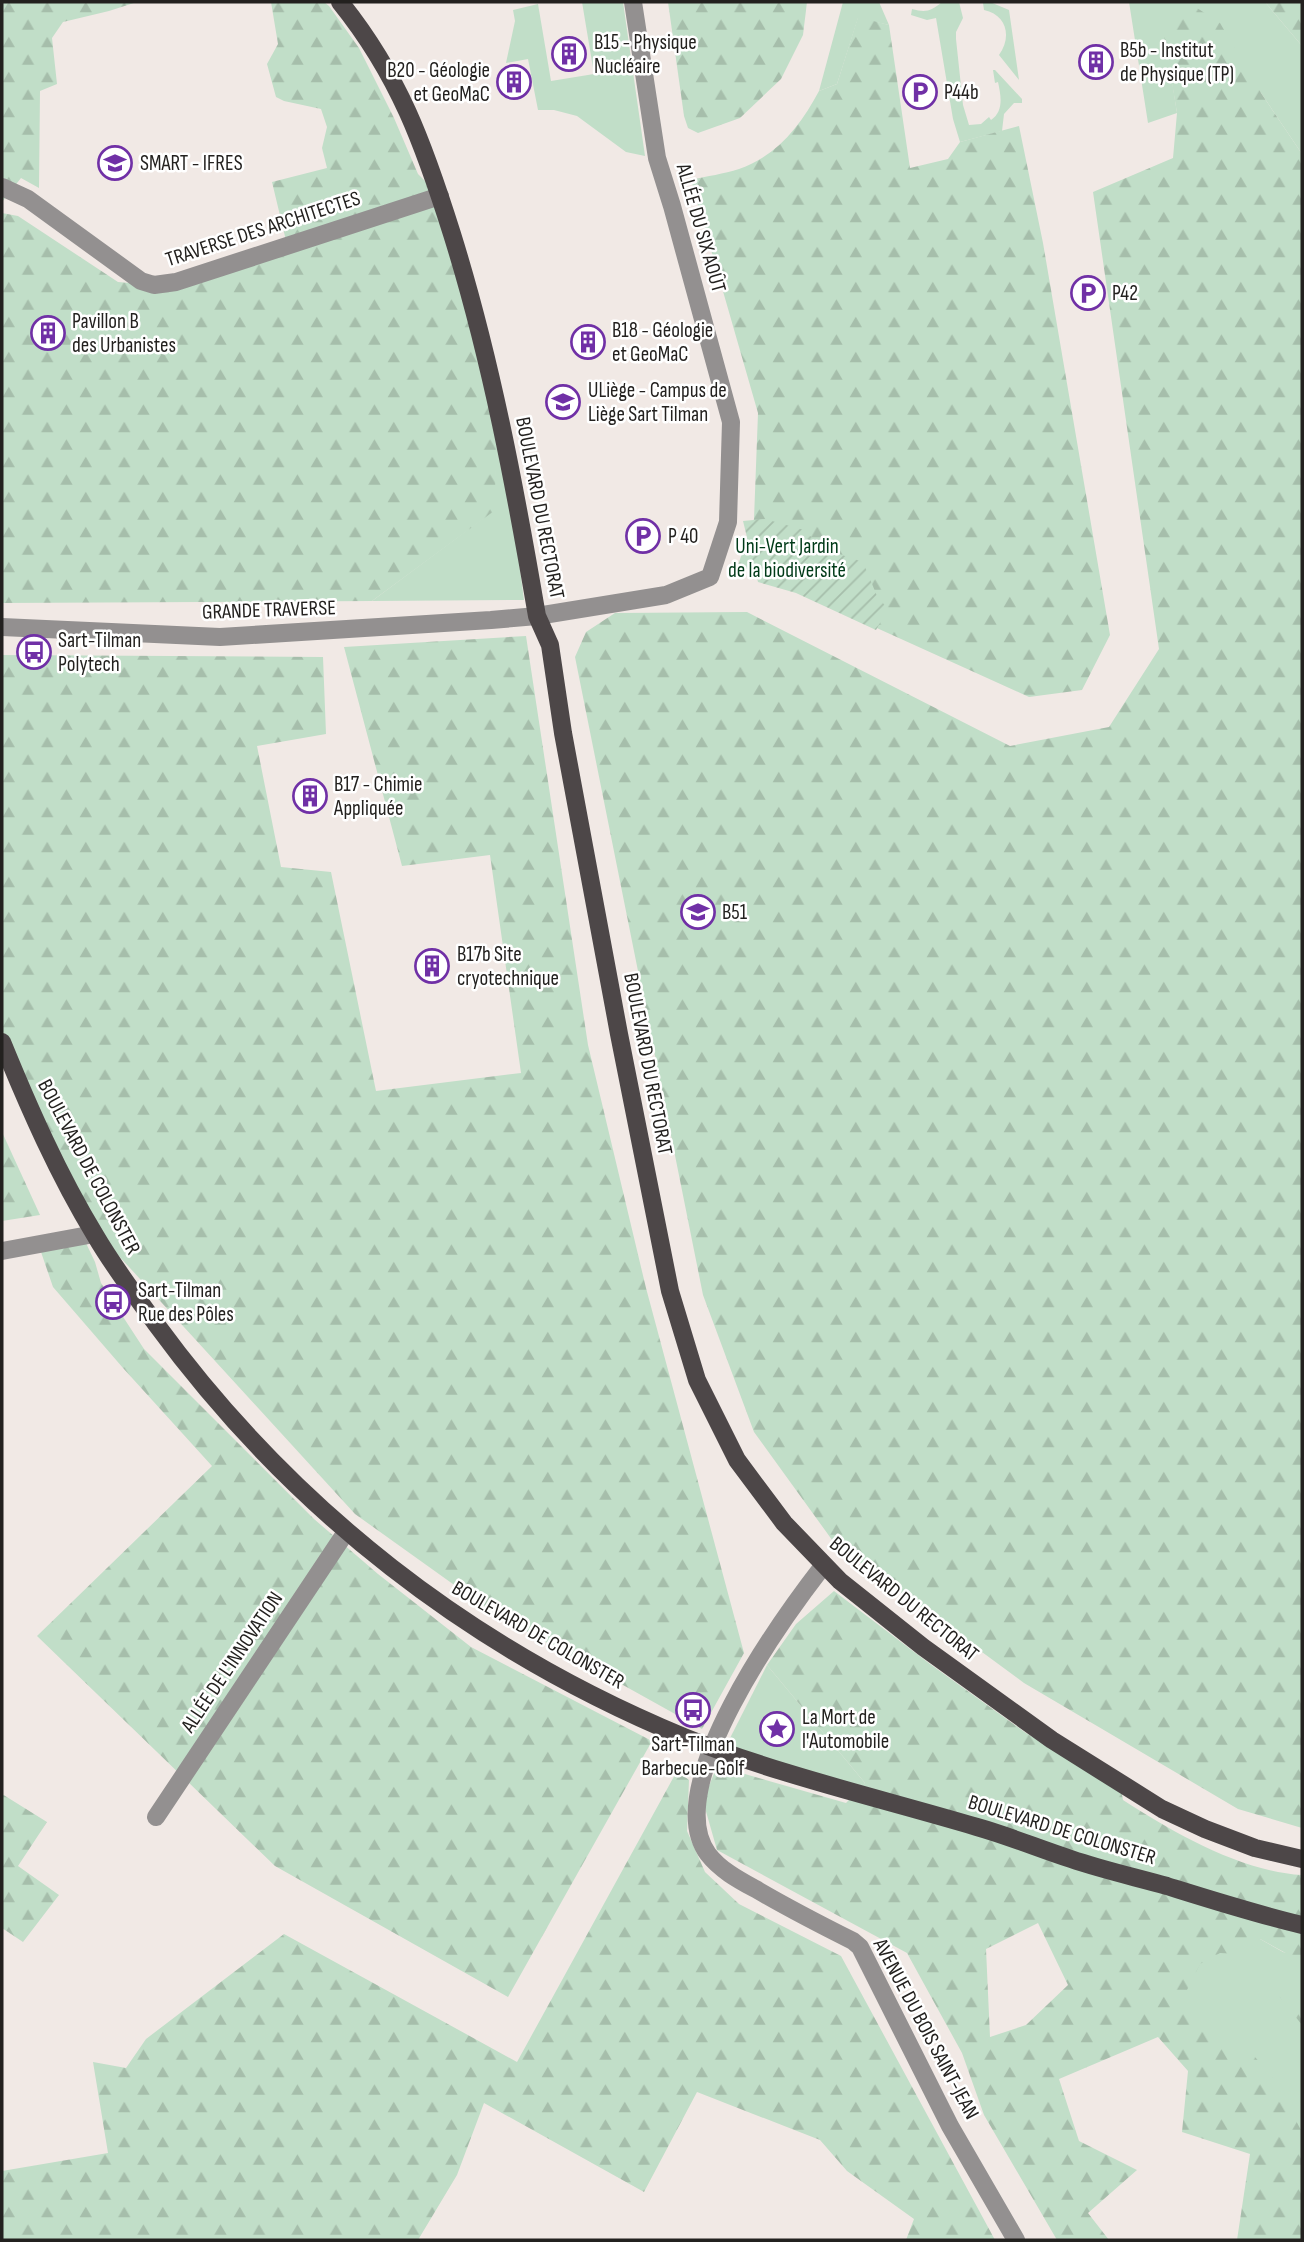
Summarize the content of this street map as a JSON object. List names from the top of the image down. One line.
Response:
{"streets":{"main road":["BOULEVARD DU RECTORAT","BOULEVARD DE COLONSTER"],"street":["ALLÉE DU SIX AOÛT","TRAVERSE DES ARCHITECTES","GRANDE TRAVERSE","ALLÉE DE L'INNOVATION","AVENUE DU BOIS SAINT-JEAN"]},"crossings":[["ALLÉE DU SIX AOÛT","BOULEVARD DU RECTORAT"],["ALLÉE DU SIX AOÛT","GRANDE TRAVERSE"],["TRAVERSE DES ARCHITECTES","BOULEVARD DU RECTORAT"],["BOULEVARD DU RECTORAT","GRANDE TRAVERSE"],["BOULEVARD DU RECTORAT","AVENUE DU BOIS SAINT-JEAN"],["BOULEVARD DE COLONSTER","ALLÉE DE L'INNOVATION"],["BOULEVARD DE COLONSTER","AVENUE DU BOIS SAINT-JEAN"]],"parks":["Uni-Vert Jardin de la biodiversité"],"places":{"building":["B15 - Physique Nucléaire","B5b - Institut de Physique (TP)","B20 - Géologie et GeoMaC","Pavillon B des Urbanistes","B18 - Géologie et GeoMaC","B17 - Chimie Appliquée","B17b Site cryotechnique"],"parking":["P44b","P42","P 40"],"school or university":["SMART - IFRES","ULiège - Campus de Liège Sart Tilman","B51"],"bus stop":["Sart-Tilman Polytech","Sart-Tilman Rue des Pôles","Sart-Tilman Barbecue-Golf"],"place":["La Mort de l'Automobile"]}}
